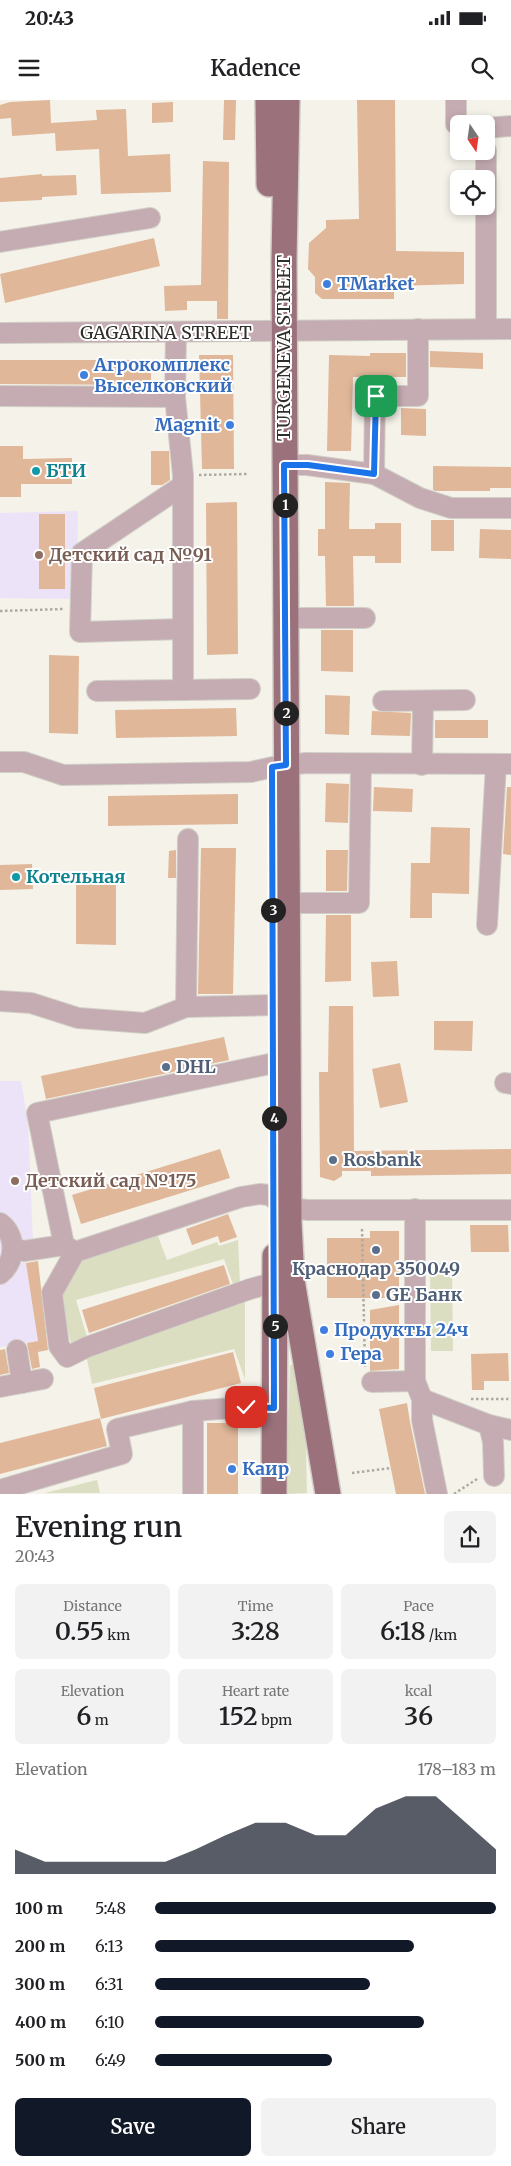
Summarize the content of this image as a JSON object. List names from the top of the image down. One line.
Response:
{"streets":{"main road":["TURGENEVA STREET"],"street":["GAGARINA STREET"]},"crossings":[["GAGARINA STREET","TURGENEVA STREET"]],"places":["TMarket","Агрокомплекс Выселковский","Magnit","БТИ","Детский сад №91","Котельная","DHL","Rosbank","Детский сад №175","Краснодар 350049","GE Банк","Продукты 24ч","Гера","Каир"],"north":"bottom","page":{"status":"20:43","header":"Kadence","pins":["1","2","3","4","5"],"heading":["Evening run","20:43"],"stats":[["Distance","0.55 km"],["Time","3:28"],["Pace","6:18 /km"],["Elevation","6 m"],["Heart rate","152 bpm"],["kcal","36"]],"chart":["Elevation","178–183 m"],"list":[{"name":"100 m","note":"5:48"},{"name":"200 m","note":"6:13"},{"name":"300 m","note":"6:31"},{"name":"400 m","note":"6:10"},{"name":"500 m","note":"6:49"}],"buttons":["Save","Share"]}}
